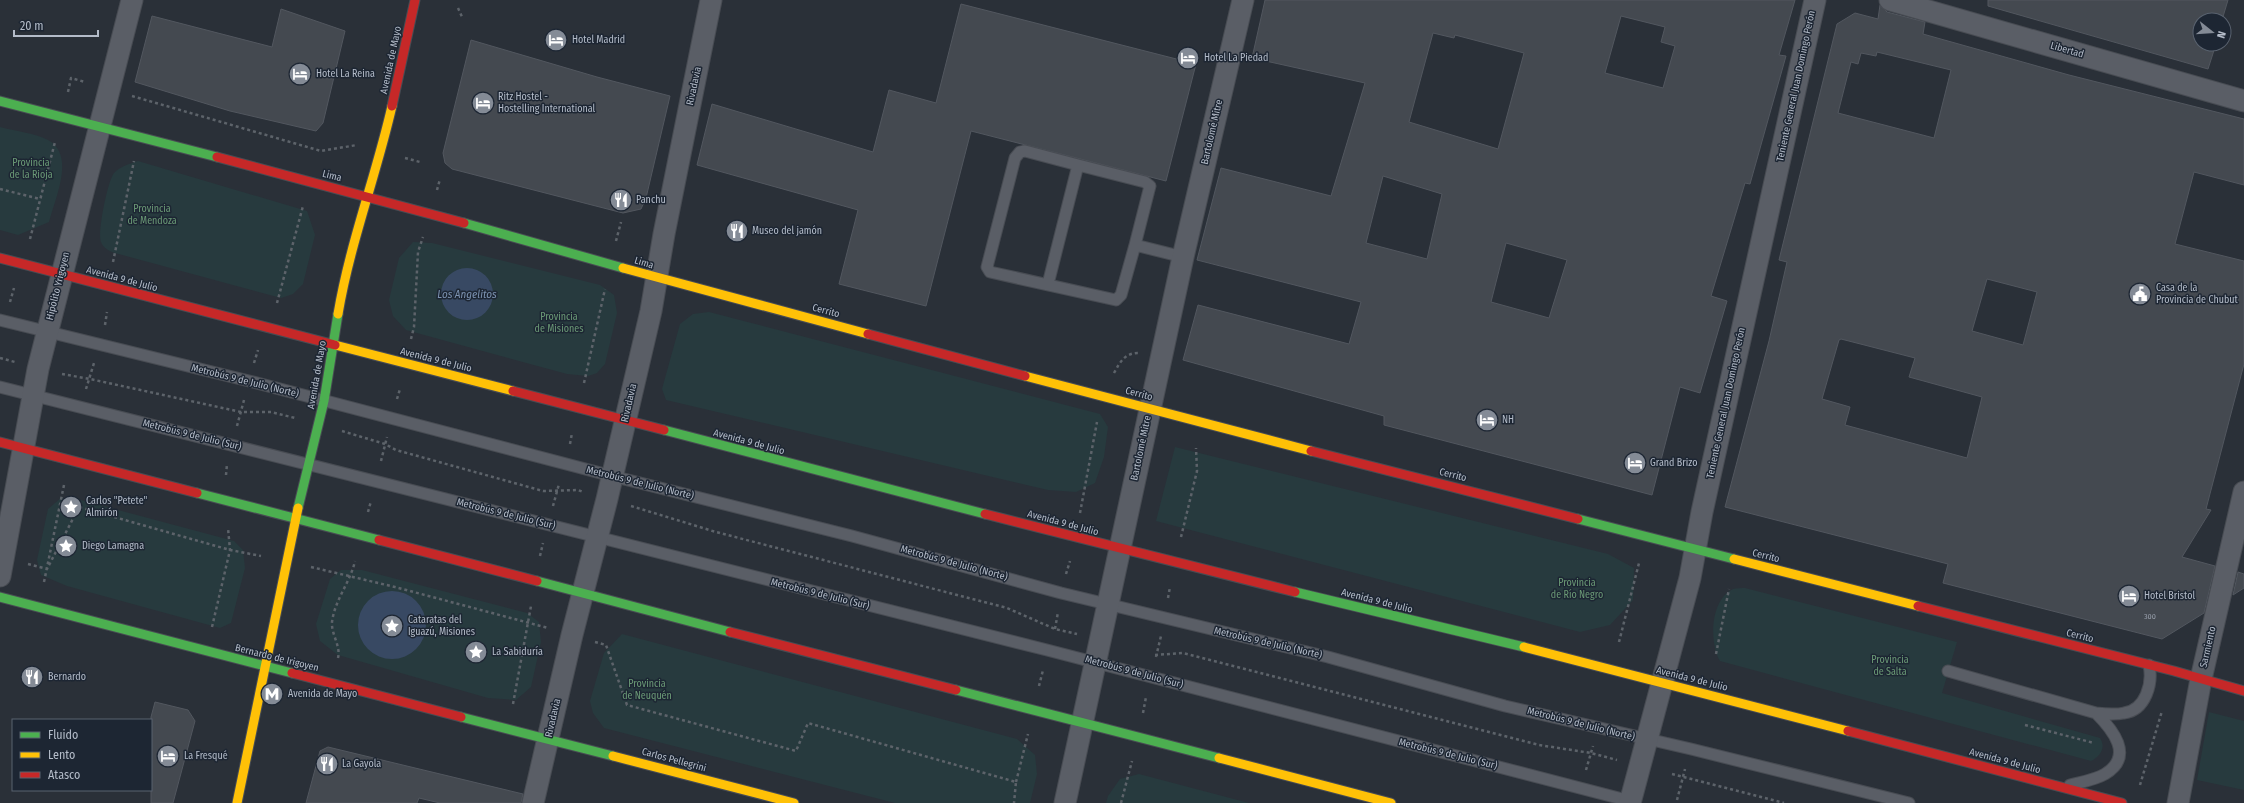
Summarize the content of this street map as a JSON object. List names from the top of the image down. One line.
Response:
{"streets":{"main road":["Avenida de Mayo","Lima","Avenida 9 de Julio","Cerrito","Bernardo de Irigoyen","Carlos Pellegrini"],"street":["Libertad","Rivadavia","Teniente General Juan Domingo Perón","Bartolomé Mitre","Hipólito Yrigoyen","Sarmiento"],"lane":["Metrobús 9 de Julio (Norte)","Metrobús 9 de Julio (Sur)"]},"crossings":[["Avenida de Mayo","Lima"],["Avenida de Mayo","Avenida 9 de Julio"],["Avenida de Mayo","Metrobús 9 de Julio (Norte)"],["Avenida de Mayo","Metrobús 9 de Julio (Sur)"],["Avenida de Mayo","Bernardo de Irigoyen"],["Rivadavia","Lima"],["Rivadavia","Avenida 9 de Julio"],["Rivadavia","Cerrito"],["Rivadavia","Metrobús 9 de Julio (Norte)"],["Rivadavia","Metrobús 9 de Julio (Sur)"],["Rivadavia","Bernardo de Irigoyen"],["Rivadavia","Carlos Pellegrini"],["Teniente General Juan Domingo Perón","Avenida 9 de Julio"],["Teniente General Juan Domingo Perón","Cerrito"],["Teniente General Juan Domingo Perón","Metrobús 9 de Julio (Norte)"],["Teniente General Juan Domingo Perón","Metrobús 9 de Julio (Sur)"],["Bartolomé Mitre","Avenida 9 de Julio"],["Bartolomé Mitre","Cerrito"],["Bartolomé Mitre","Metrobús 9 de Julio (Norte)"],["Bartolomé Mitre","Metrobús 9 de Julio (Sur)"],["Lima","Hipólito Yrigoyen"],["Lima","Cerrito"],["Avenida 9 de Julio","Hipólito Yrigoyen"],["Hipólito Yrigoyen","Metrobús 9 de Julio (Norte)"],["Hipólito Yrigoyen","Metrobús 9 de Julio (Sur)"],["Cerrito","Sarmiento"],["Bernardo de Irigoyen","Carlos Pellegrini"]],"water":["Los Angelitos"],"parks":["Provincia de la Rioja","Provincia de Mendoza","Provincia de Misiones","Provincia de Río Negro","Provincia de Salta","Provincia de Neuquén"],"places":{"hotel":["Hotel Madrid","Hotel La Piedad","Hotel La Reina","Ritz Hostel - Hostelling International","NH","Grand Brizo","Hotel Bristol","La Fresqué"],"restaurant":["Panchu","Museo del jamón","Bernardo","La Gayola"],"public building":["Casa de la Provincia de Chubut"],"place":["Carlos \"Petete\" Almirón","Diego Lamagna","Cataratas del Iguazú, Misiones","La Sabiduría"],"metro station":["Avenida de Mayo"]},"house_numbers":["300"],"legend":["Fluido","Lento","Atasco"],"scale_bar":"20 m","north":"right"}
